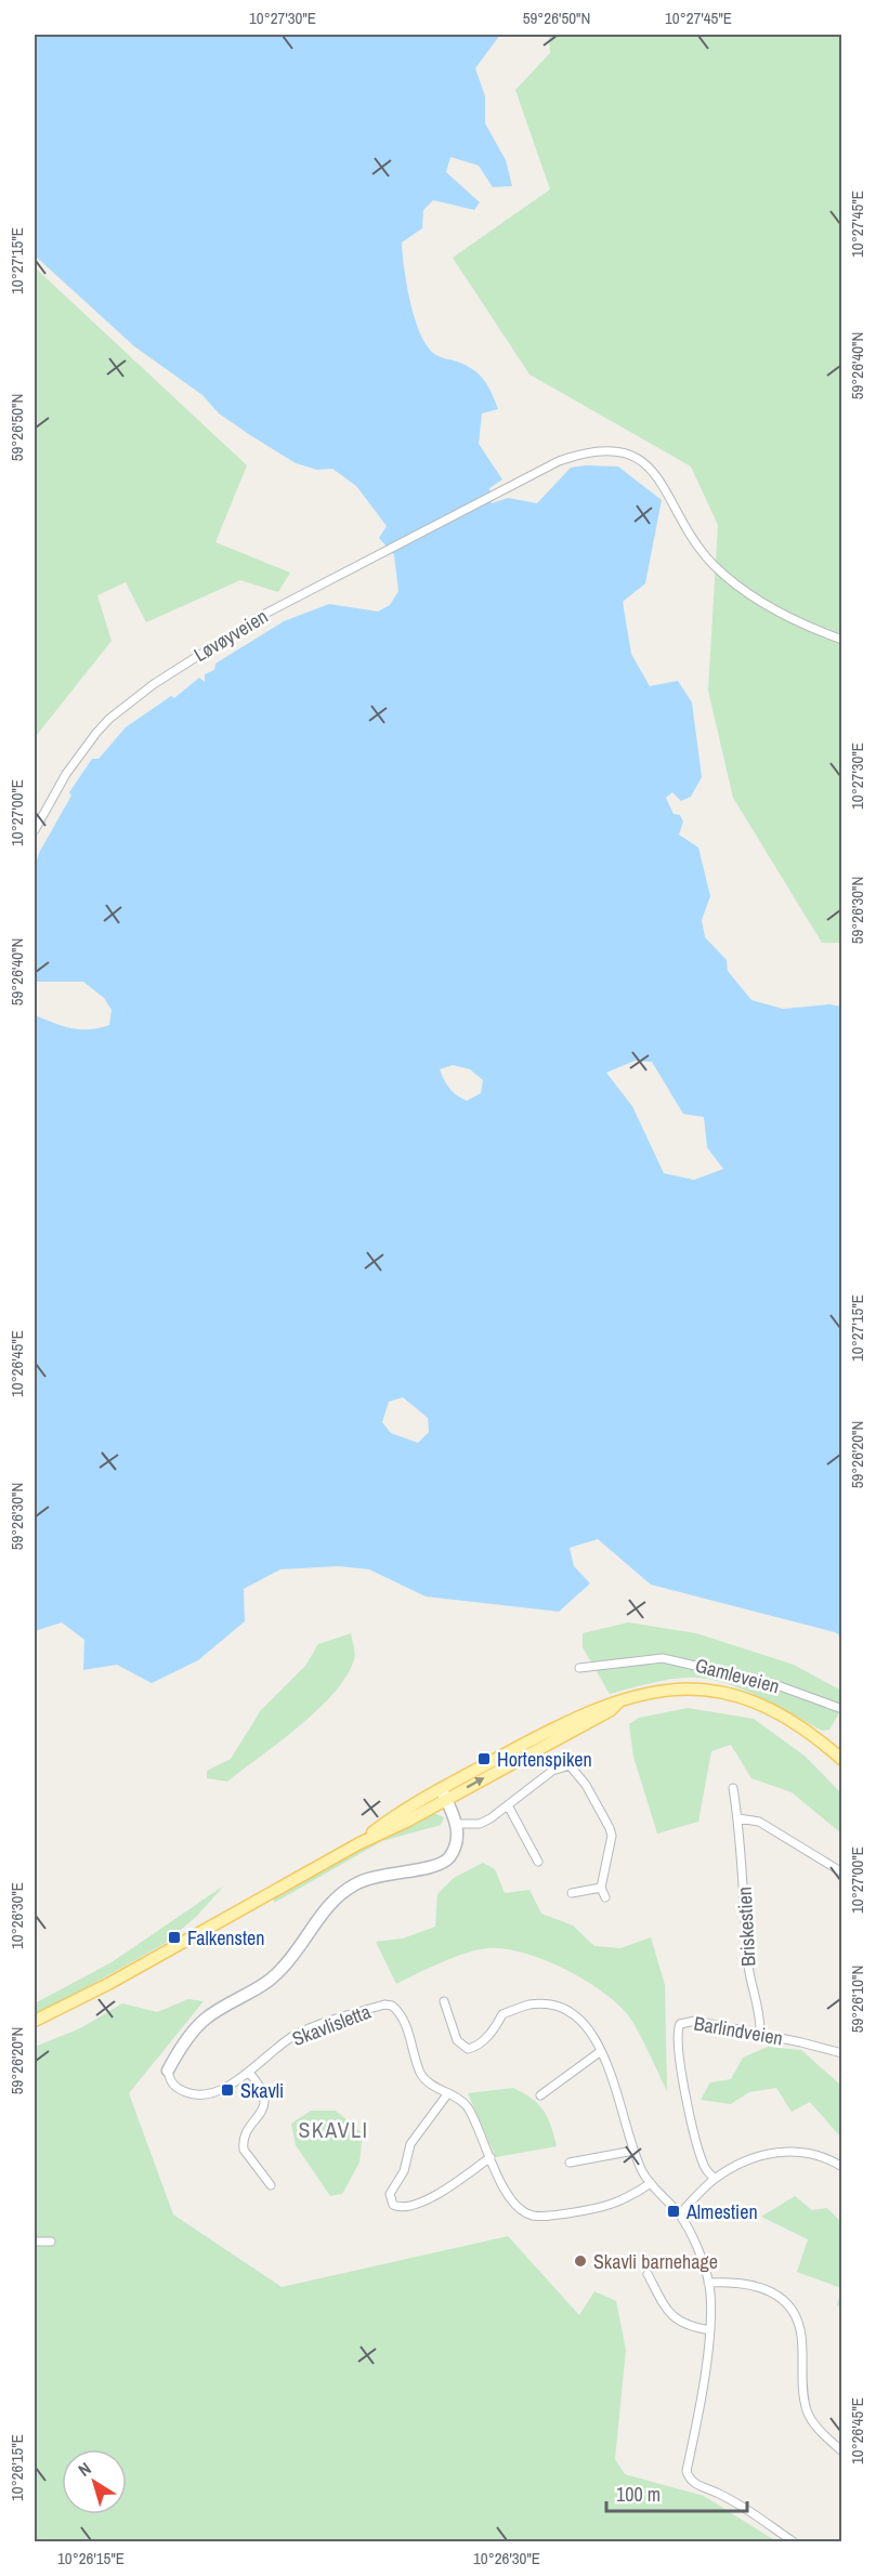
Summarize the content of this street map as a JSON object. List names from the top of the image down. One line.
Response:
{"streets":{"street":["Løvøyveien","Gamleveien","Briskestien","Skavlisletta","Barlindveien"]},"crossings":[["Briskestien","Barlindveien"]],"districts":["SKAVLI"],"places":{"transit":["Hortenspiken","Falkensten","Skavli","Almestien"],"other":["Skavli barnehage"]},"scale_bar":"100 m","north":"top left","coordinates":["10°27'30\"E","59°26'50\"N","10°27'45\"E","10°27'15\"E","59°26'40\"N","10°27'00\"E","59°26'30\"N","10°26'45\"E","59°26'20\"N","10°26'30\"E","59°26'10\"N","10°26'15\"E"]}
